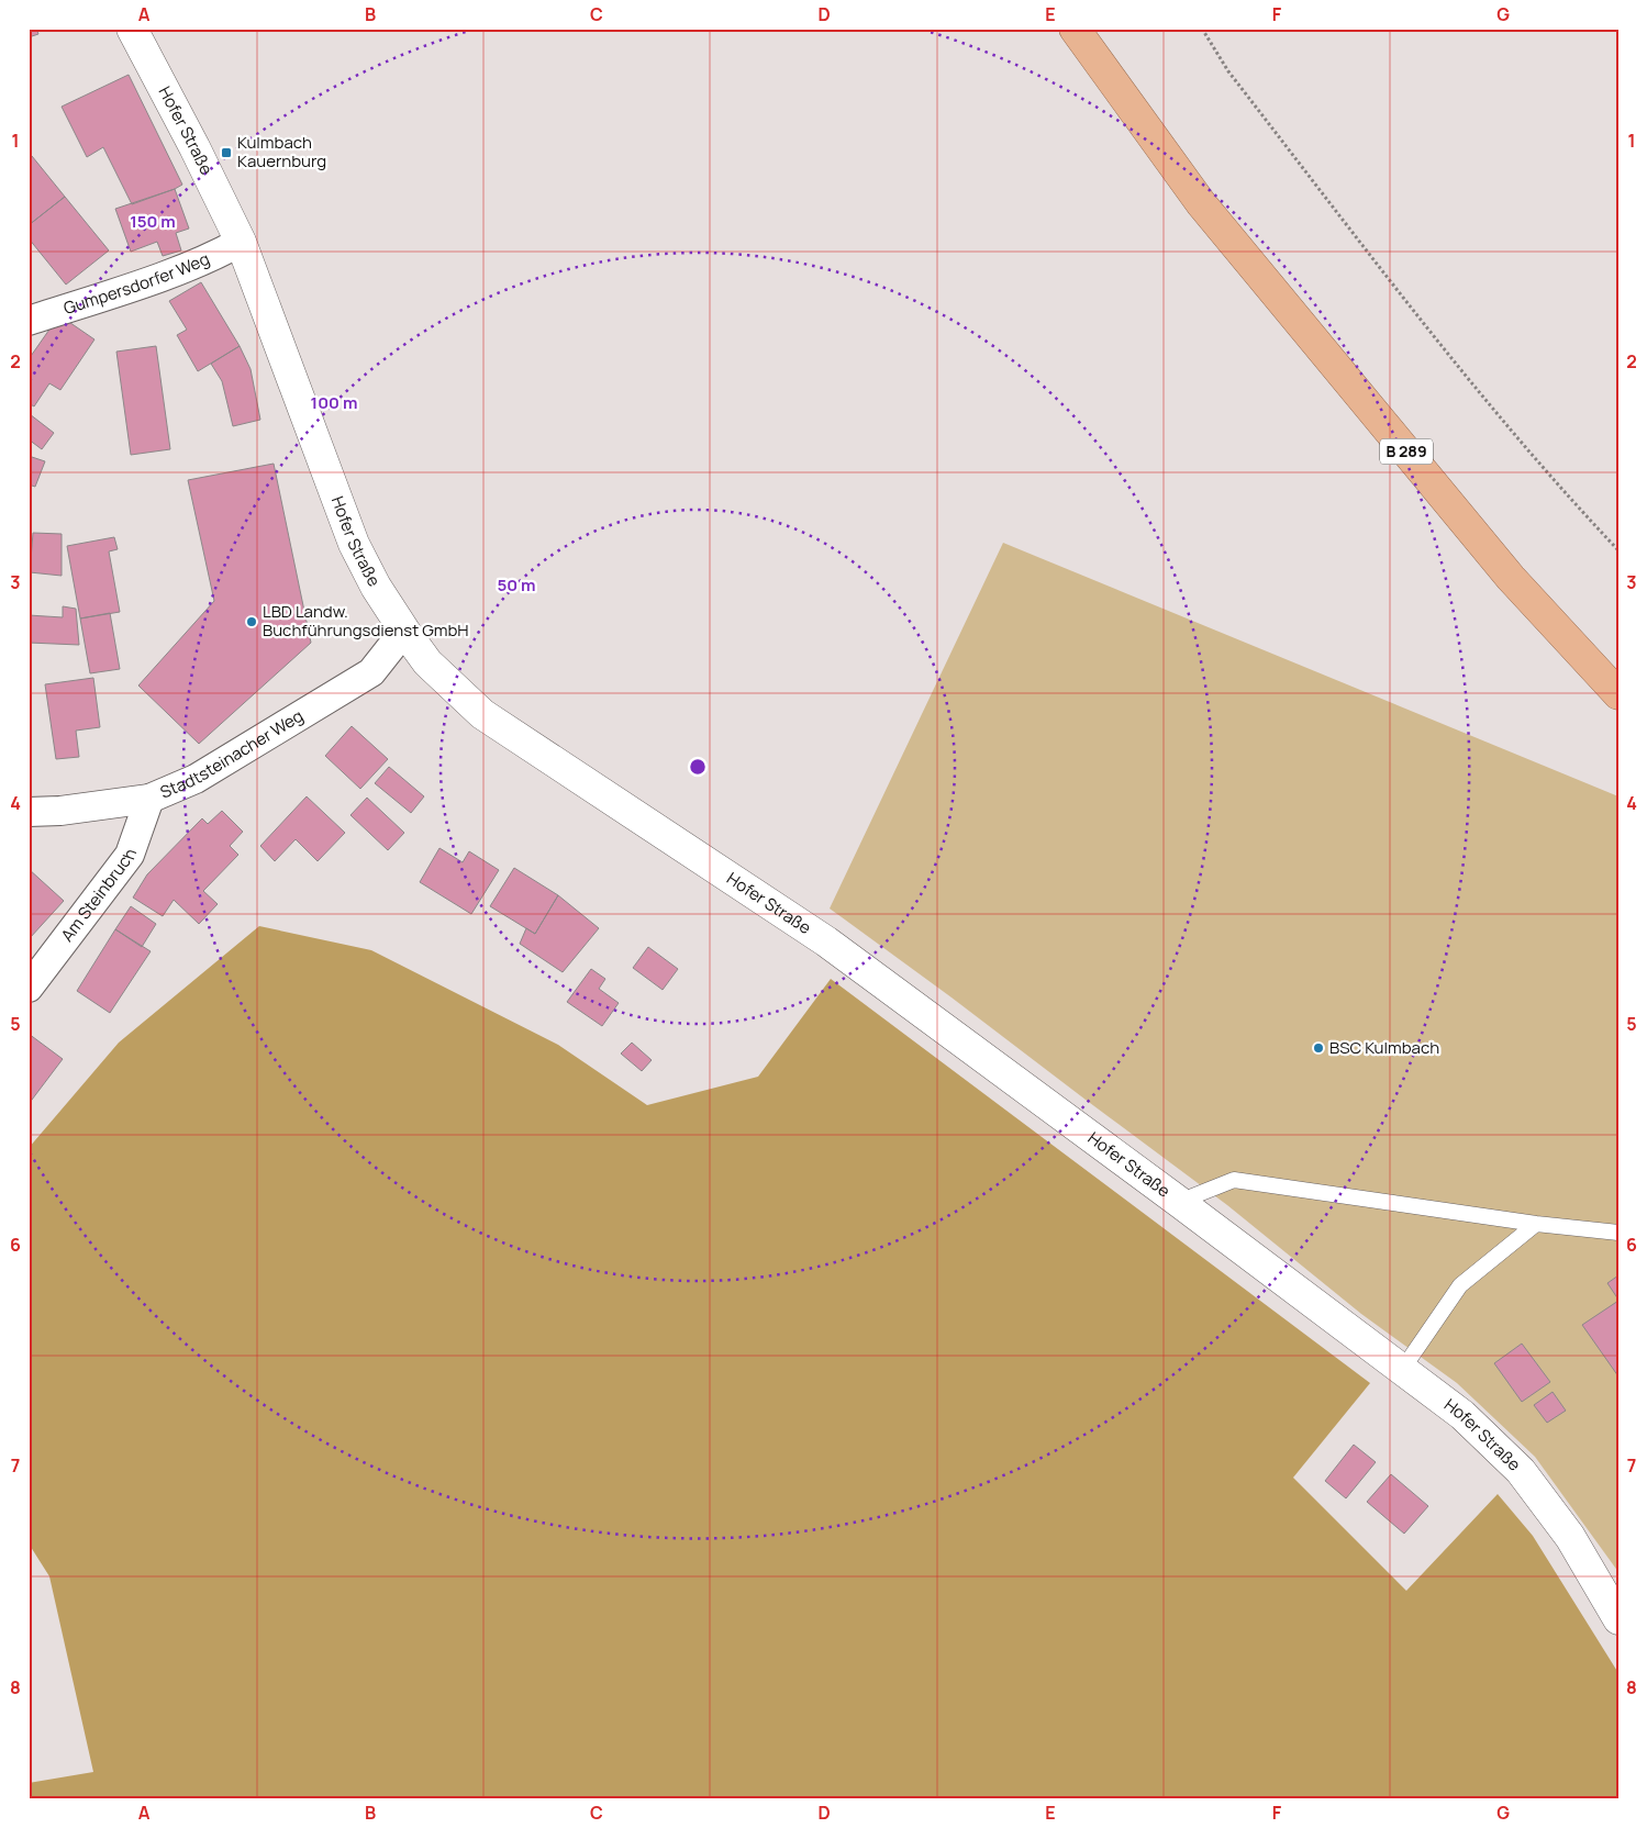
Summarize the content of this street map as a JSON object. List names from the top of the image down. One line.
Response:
{"streets":{"highway":["B 289"],"street":["Hofer Straße","Gumpersdorfer Weg","Stadtsteinacher Weg","Am Steinbruch"]},"crossings":[["Hofer Straße","Gumpersdorfer Weg"],["Hofer Straße","Stadtsteinacher Weg"],["Stadtsteinacher Weg","Am Steinbruch"]],"places":{"transit":["Kulmbach Kauernburg"],"other":["LBD Landw. Buchführungsdienst GmbH","BSC Kulmbach"]},"grid":{"columns":["A","B","C","D","E","F","G"],"rows":["1","2","3","4","5","6","7","8"]},"rings":["150 m","100 m","50 m"]}
